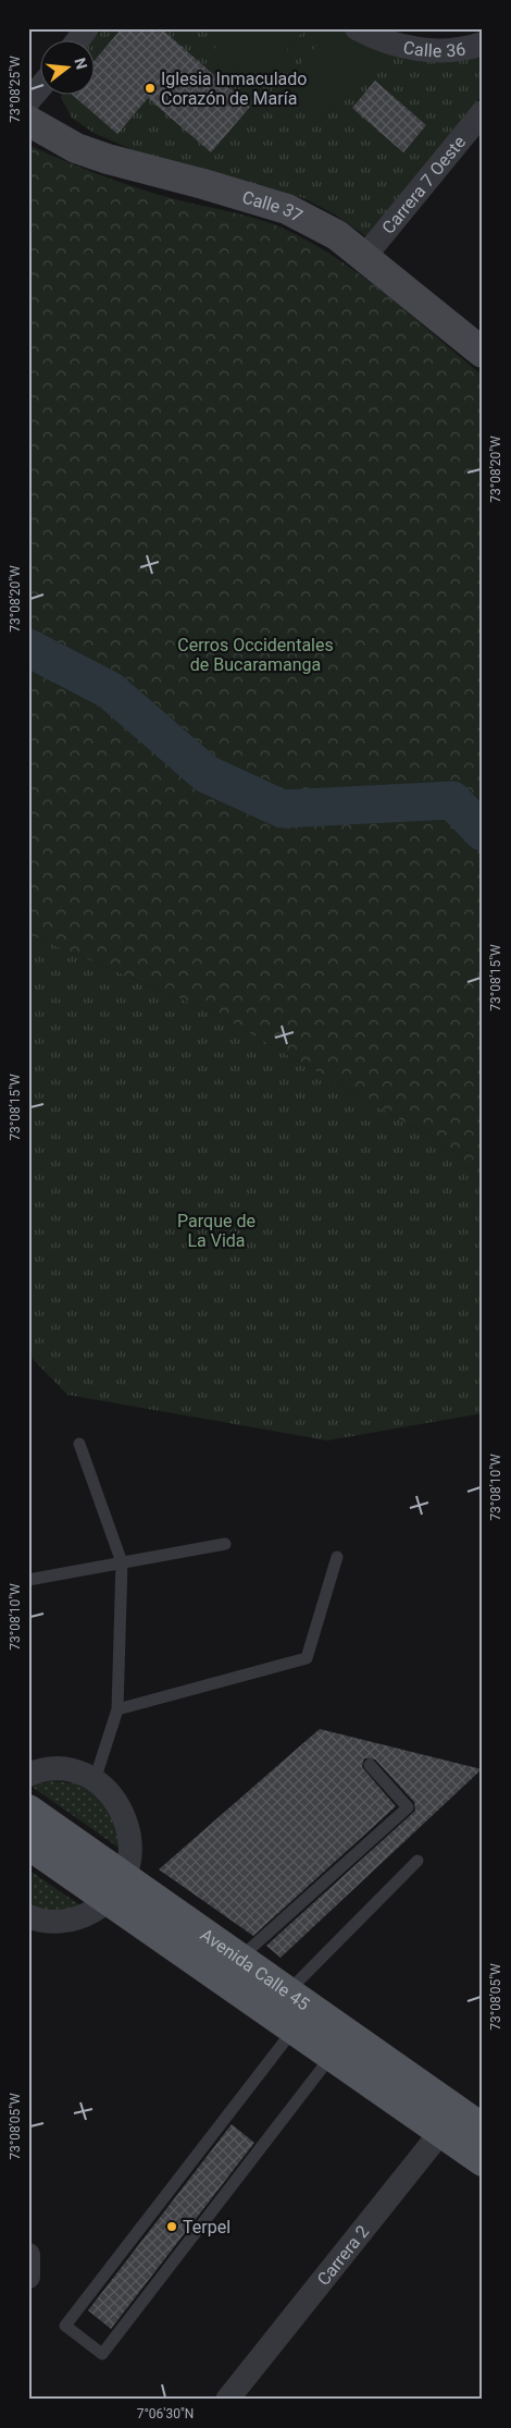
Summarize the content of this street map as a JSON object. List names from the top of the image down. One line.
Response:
{"streets":{"main road":["Avenida Calle 45"],"street":["Calle 36","Carrera 7 Oeste","Calle 37","Carrera 2"]},"crossings":[["Carrera 7 Oeste","Calle 37"],["Avenida Calle 45","Carrera 2"]],"parks":["Cerros Occidentales de Bucaramanga","Parque de La Vida"],"places":["Iglesia Inmaculado Corazón de María","Terpel"],"north":"right","coordinates":["73°08'25\"W","73°08'20\"W","73°08'15\"W","73°08'10\"W","73°08'05\"W","7°06'30\"N"]}
